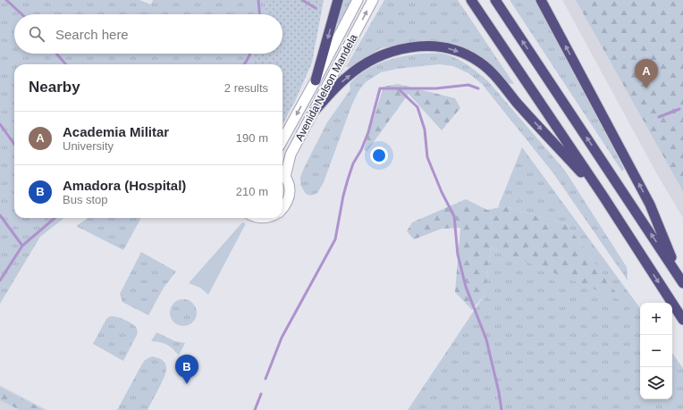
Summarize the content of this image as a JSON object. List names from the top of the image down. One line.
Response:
{"streets":{"main road":["Avenida Nelson Mandela"]},"page":{"search":"Search here","pins":["A","B"],"heading":["Nearby","2 results"],"list":[{"mark":"A","name":"Academia Militar","note":"University","value":"190 m"},{"mark":"B","name":"Amadora (Hospital)","note":"Bus stop","value":"210 m"}],"map_buttons":["+","−"]}}
